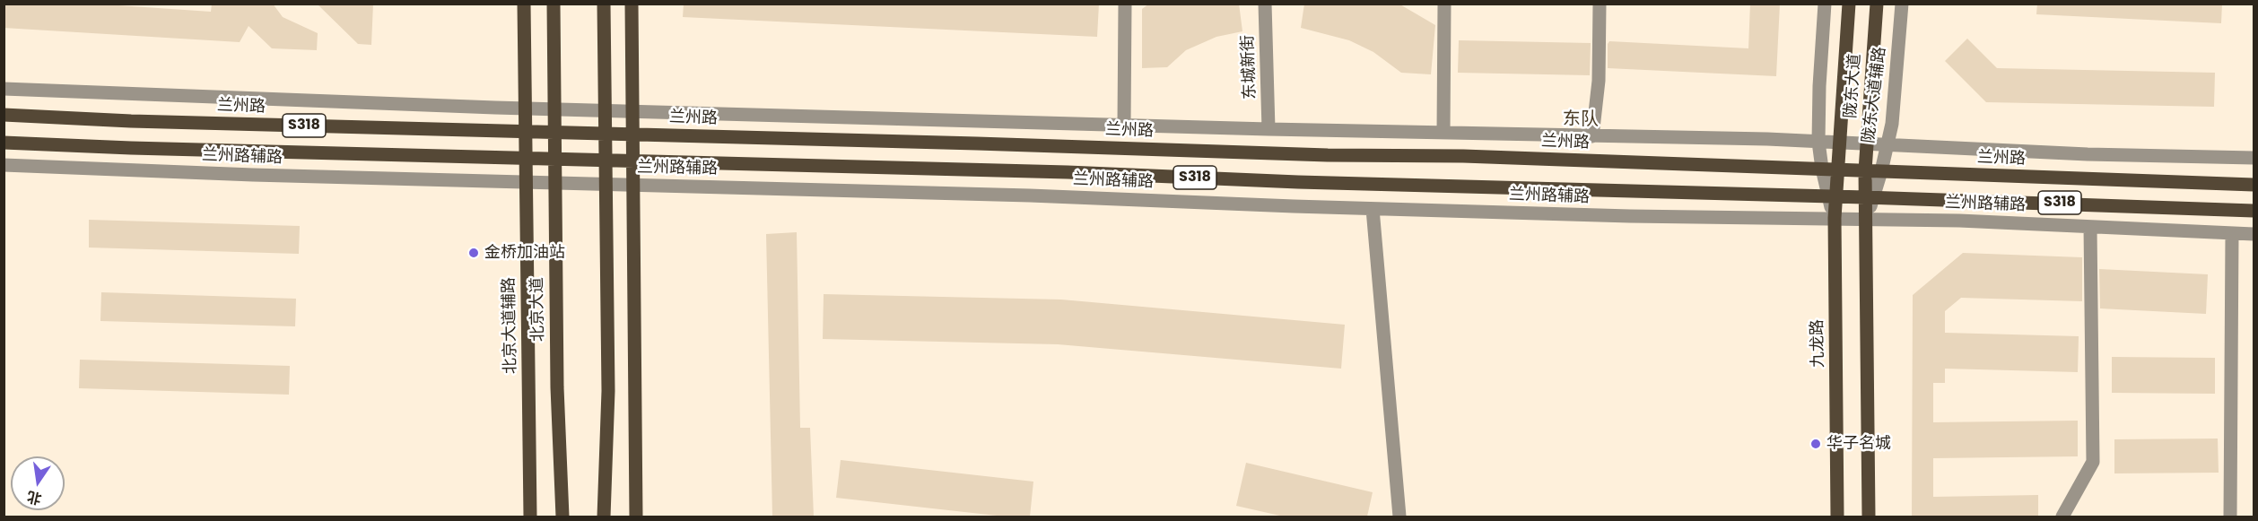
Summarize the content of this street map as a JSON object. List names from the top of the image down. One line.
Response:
{"streets":{"main road":["陇东大道","兰州路","S318","北京大道","北京大道辅路","九龙路"],"street":["东城新街","陇东大道辅路","兰州路辅路"]},"crossings":[["陇东大道","兰州路"],["陇东大道辅路","兰州路"],["陇东大道辅路","S318"],["兰州路","北京大道"],["兰州路","北京大道辅路"],["S318","北京大道"],["S318","北京大道辅路"],["兰州路辅路","北京大道"],["兰州路辅路","北京大道辅路"],["兰州路辅路","九龙路"]],"districts":["东队"],"places":["金桥加油站","华子名城"],"north":"bottom"}
